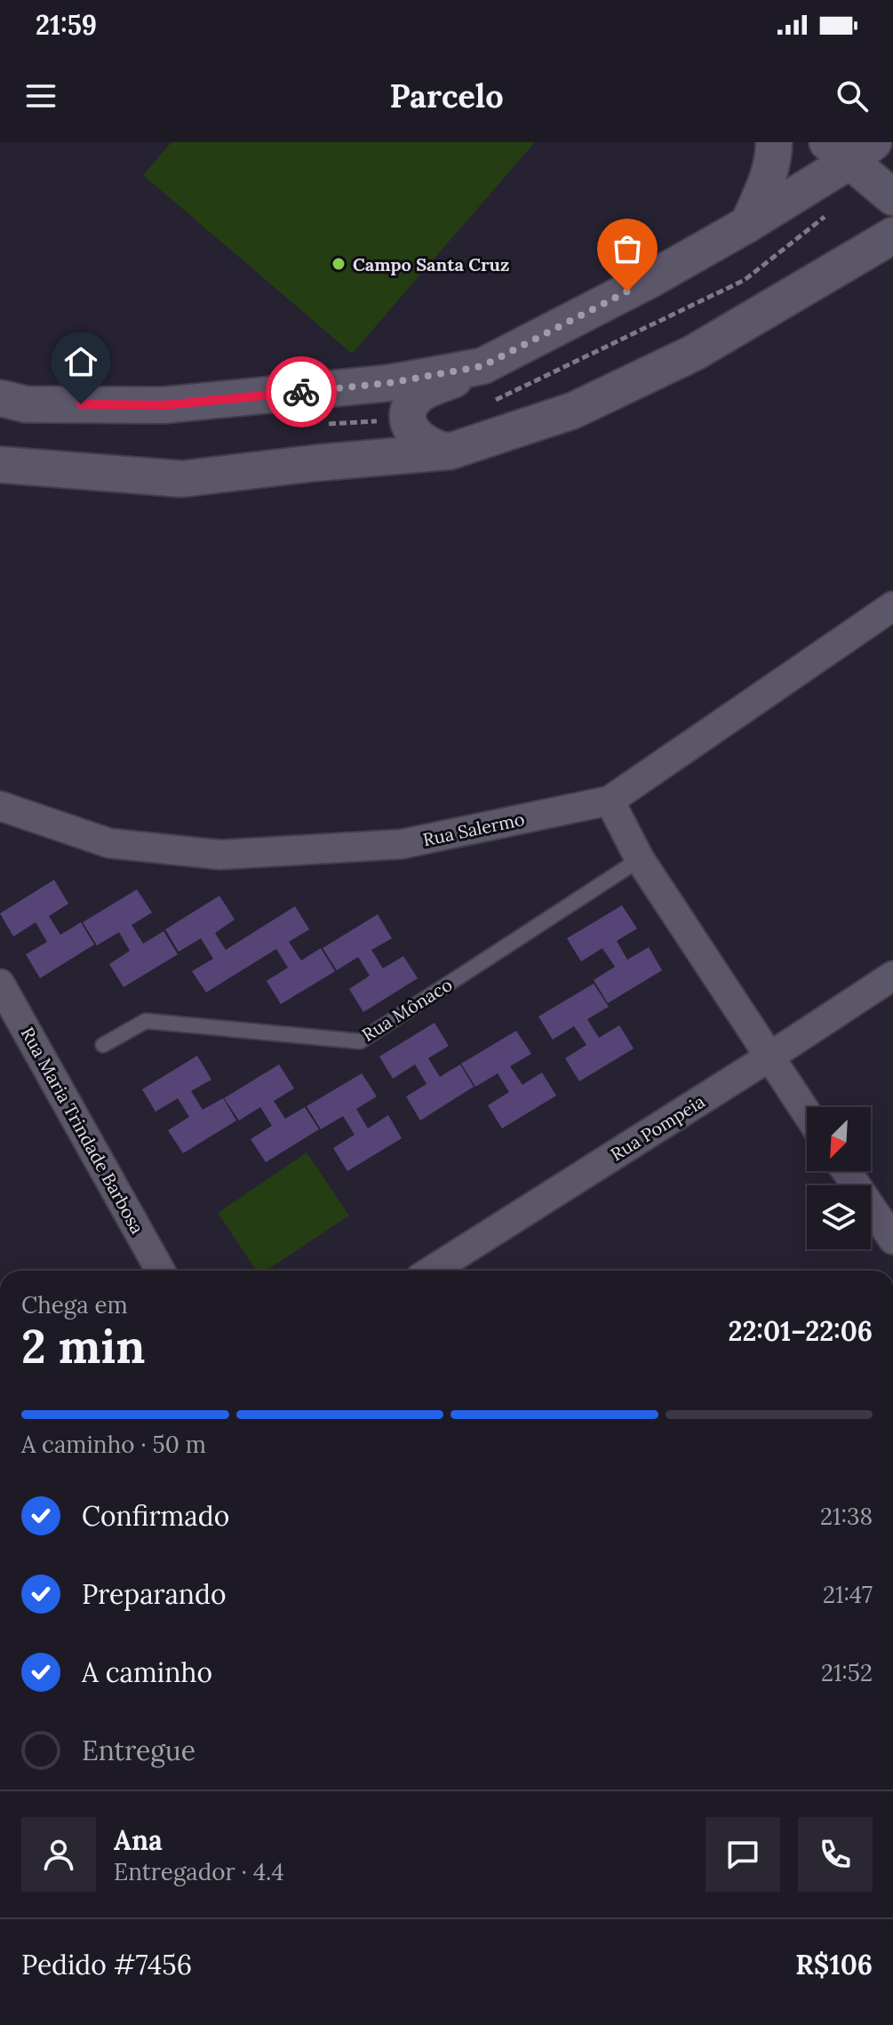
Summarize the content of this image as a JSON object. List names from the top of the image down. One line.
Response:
{"streets":{"street":["Rua Salermo","Rua Pompeia","Rua Maria Trindade Barbosa"],"lane":["Rua Mônaco"]},"places":["Campo Santa Cruz"],"north":"bottom left","page":{"status":"21:59","header":"Parcelo","heading":["2 min","Chega em","22:01–22:06"],"panel":["Ana","Entregador · 4.4","Pedido #7456","R$106"],"bar":"A caminho · 50 m","list":[["Confirmado","21:38"],["Preparando","21:47"],["A caminho","21:52"],"Entregue"]}}
